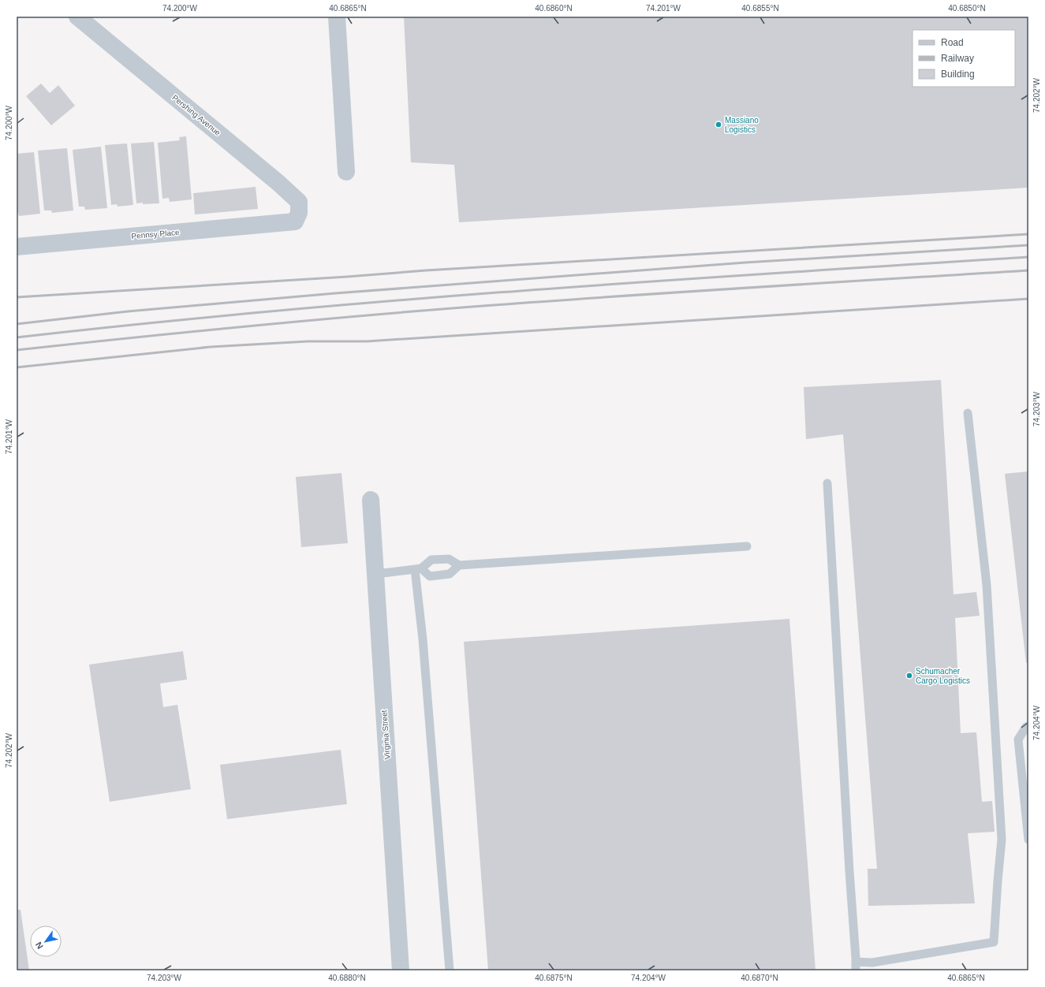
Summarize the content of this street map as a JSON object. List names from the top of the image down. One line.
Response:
{"streets":{"street":["Pershing Avenue","Pennsy Place","Virginia Street"]},"crossings":[["Pershing Avenue","Pennsy Place"]],"places":["Massiano Logistics","Schumacher Cargo Logistics"],"legend":["Road","Railway","Building"],"north":"bottom left","coordinates":["74.200°W","40.6865°N","40.6860°N","74.201°W","40.6855°N","40.6850°N","74.202°W","74.203°W","74.204°W","40.6880°N","40.6875°N","40.6870°N"]}
